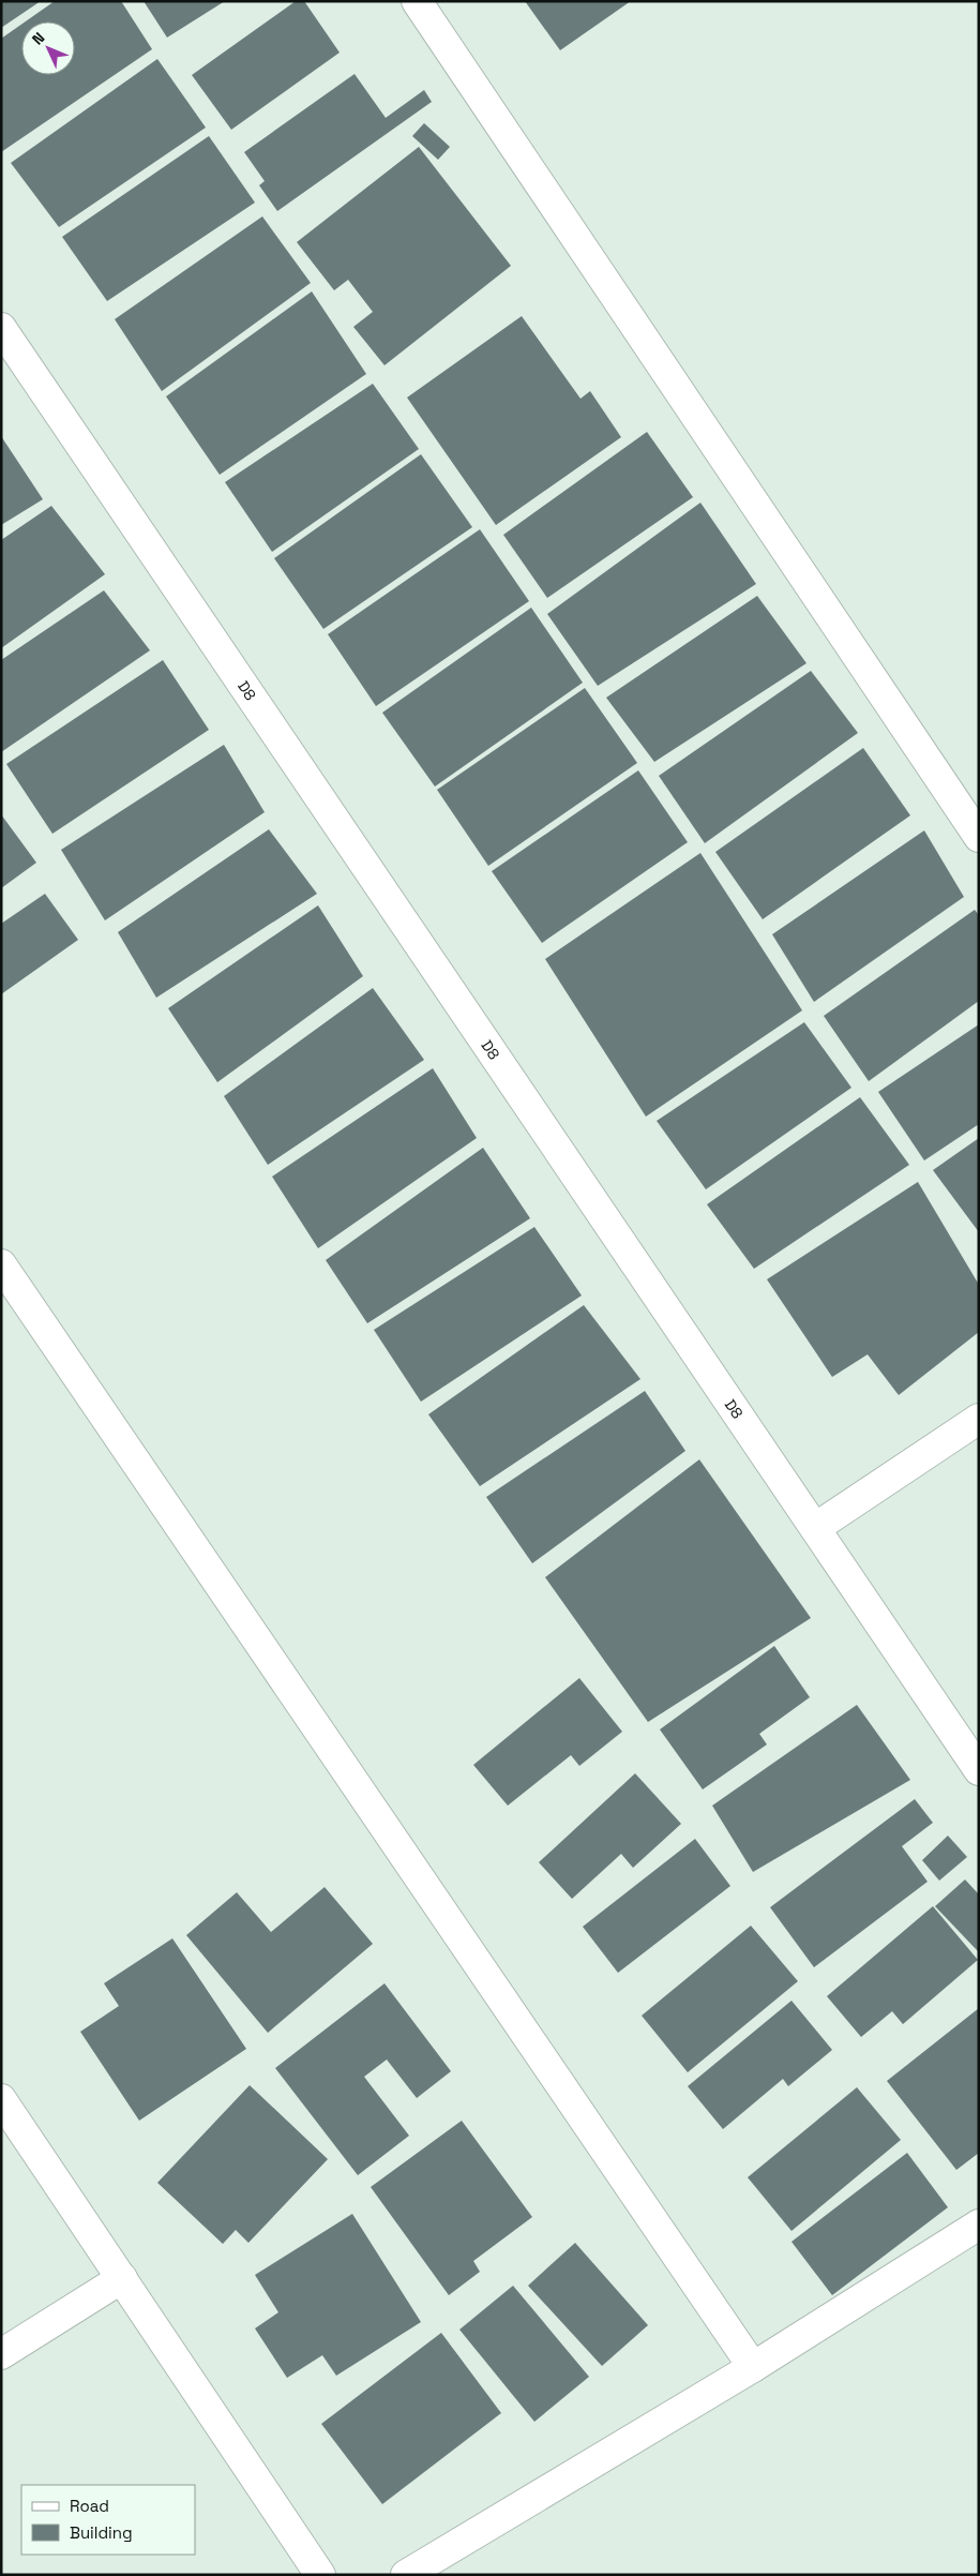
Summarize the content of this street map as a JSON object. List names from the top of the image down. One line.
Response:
{"streets":{"street":["D8"]},"legend":["Road","Building"],"north":"top left"}
